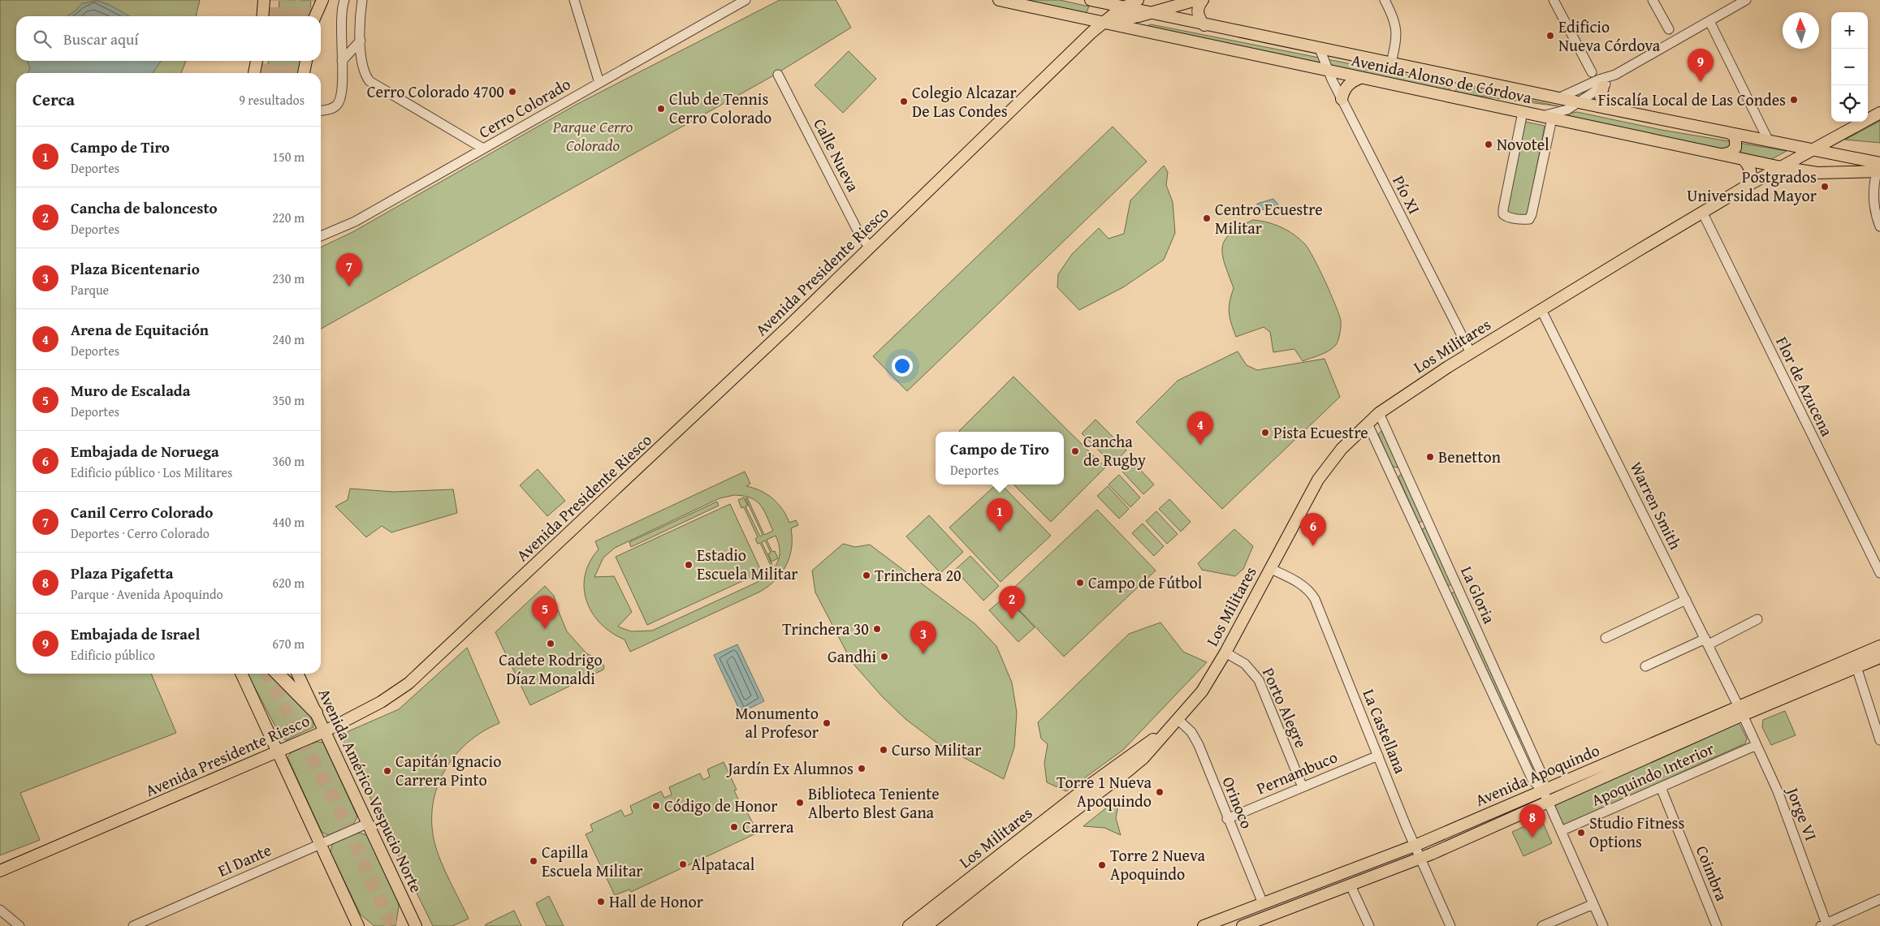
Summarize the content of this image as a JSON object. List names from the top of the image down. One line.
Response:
{"streets":{"main road":["Avenida Alonso de Córdova","Avenida Presidente Riesco","Los Militares","Avenida Apoquindo","Avenida Américo Vespucio Norte"],"street":["Cerro Colorado","Calle Nueva","Pío XI","Flor de Azucena","Warren Smith","La Gloria","Porto Alegre","La Castellana","Pernambuco","Apoquindo Interior","Orinoco","Jorge VI","El Dante","Coimbra"]},"crossings":[["Avenida Alonso de Córdova","Pío XI"],["Avenida Alonso de Córdova","Avenida Presidente Riesco"],["Avenida Alonso de Córdova","Los Militares"],["Calle Nueva","Avenida Presidente Riesco"],["Pío XI","Los Militares"],["Avenida Presidente Riesco","Avenida Américo Vespucio Norte"],["Los Militares","Flor de Azucena"],["Los Militares","Warren Smith"],["Los Militares","La Gloria"],["Los Militares","Porto Alegre"],["Los Militares","La Castellana"],["Los Militares","Orinoco"],["Warren Smith","Avenida Apoquindo"],["Warren Smith","Jorge VI"],["La Gloria","Apoquindo Interior"],["La Gloria","Avenida Apoquindo"],["Porto Alegre","Pernambuco"],["La Castellana","Pernambuco"],["La Castellana","Avenida Apoquindo"],["Pernambuco","Orinoco"],["Apoquindo Interior","Jorge VI"],["Apoquindo Interior","Coimbra"],["Avenida Apoquindo","Orinoco"],["Avenida Apoquindo","Jorge VI"],["Avenida Américo Vespucio Norte","El Dante"]],"parks":["Parque Cerro Colorado"],"places":["Edificio Nueva Córdova","Cerro Colorado 4700","Fiscalía Local de Las Condes","Colegio Alcazar De Las Condes","Club de Tennis Cerro Colorado","Novotel","Postgrados Universidad Mayor","Centro Ecuestre Militar","Pista Ecuestre","Cancha de Rugby","Benetton","Estadio Escuela Militar","Trinchera 20","Campo de Fútbol","Trinchera 30","Cadete Rodrigo Díaz Monaldi","Gandhi","Monumento al Profesor","Curso Militar","Jardín Ex Alumnos","Capitán Ignacio Carrera Pinto","Torre 1 Nueva Apoquindo","Biblioteca Teniente Alberto Blest Gana","Código de Honor","Carrera","Studio Fitness Options","Capilla Escuela Militar","Alpatacal","Torre 2 Nueva Apoquindo","Hall de Honor"],"north":"top","page":{"map_buttons":["+","−"],"search":"Buscar aquí","pins":["9","7","4","1","6","2","5","3","8"],"heading":["Cerca","9 resultados"],"list":[{"mark":"1","name":"Campo de Tiro","note":"Deportes","value":"150 m"},{"mark":"2","name":"Cancha de baloncesto","note":"Deportes","value":"220 m"},{"mark":"3","name":"Plaza Bicentenario","note":"Parque","value":"230 m"},{"mark":"4","name":"Arena de Equitación","note":"Deportes","value":"240 m"},{"mark":"5","name":"Muro de Escalada","note":"Deportes","value":"350 m"},{"mark":"6","name":"Embajada de Noruega","note":"Edificio público · Los Militares","value":"360 m"},{"mark":"7","name":"Canil Cerro Colorado","note":"Deportes · Cerro Colorado","value":"440 m"},{"mark":"8","name":"Plaza Pigafetta","note":"Parque · Avenida Apoquindo","value":"620 m"},{"mark":"9","name":"Embajada de Israel","note":"Edificio público","value":"670 m"}],"popup":["Campo de Tiro","Deportes"]}}
